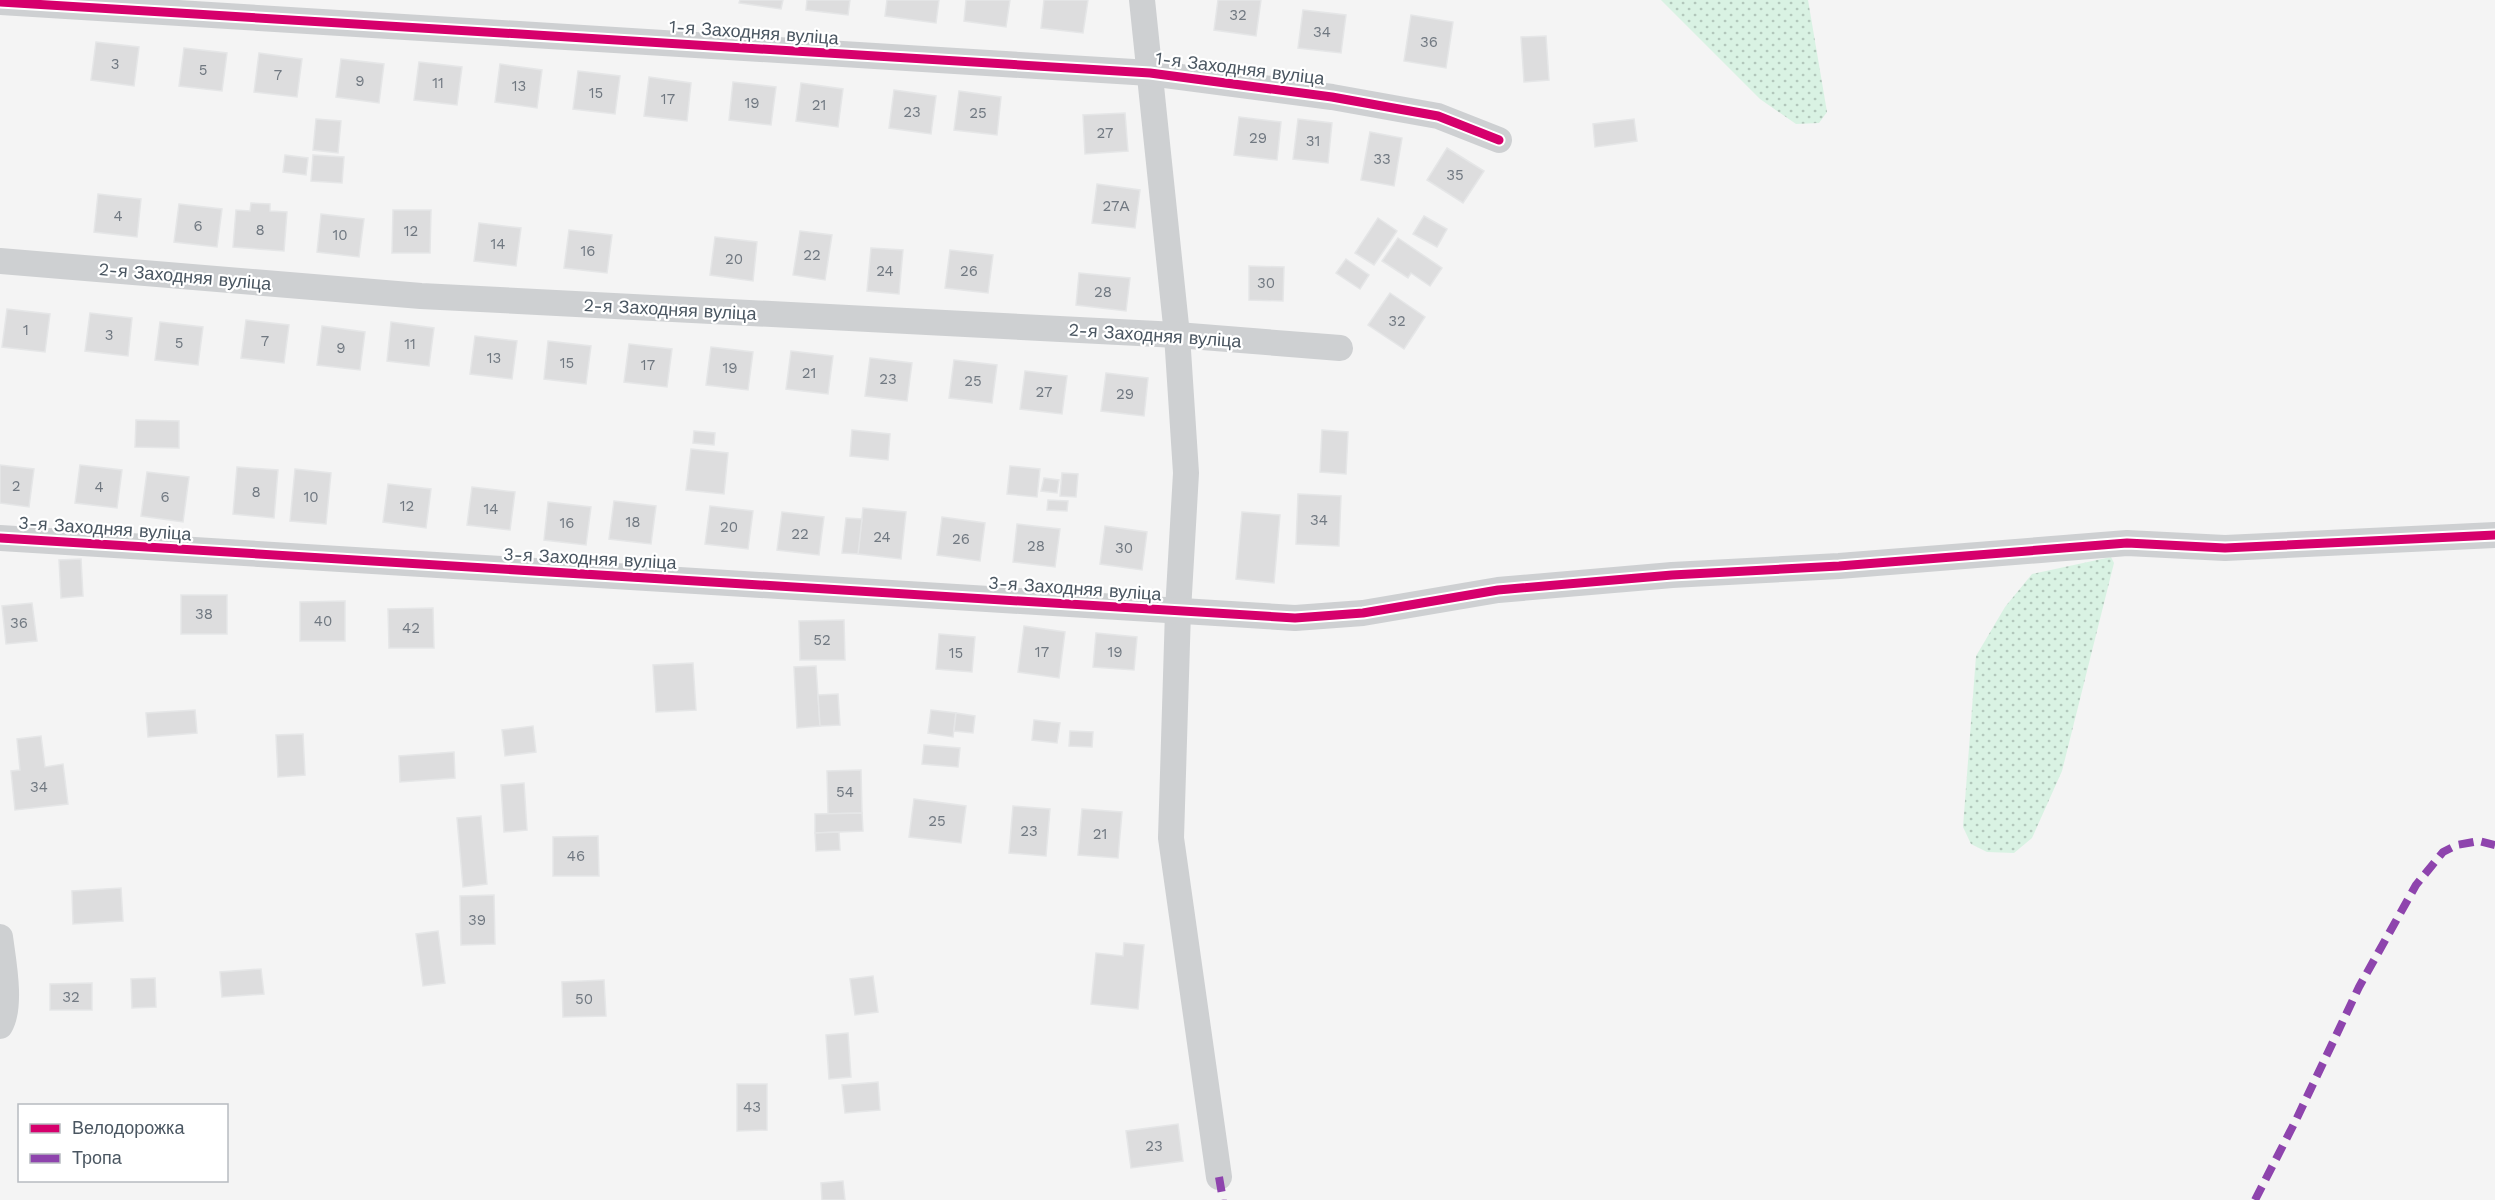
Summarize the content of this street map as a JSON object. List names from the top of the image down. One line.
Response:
{"streets":{"street":["1-я Заходняя вуліца","2-я Заходняя вуліца","3-я Заходняя вуліца"]},"house_numbers":["32","34","36","3","5","7","9","11","13","15","17","19","21","23","25","27","29","31","33","35","27А","4","6","8","12","10","14","16","22","20","24","26","30","28","32","1","3","7","5","11","9","13","15","17","19","21","23","25","27","29","2","4","8","6","10","12","14","34","18","16","20","22","24","26","28","30","38","40","36","42","52","17","19","15","34","54","25","23","21","46","39","32","50","43","23"],"legend":["Велодорожка","Тропа"]}
